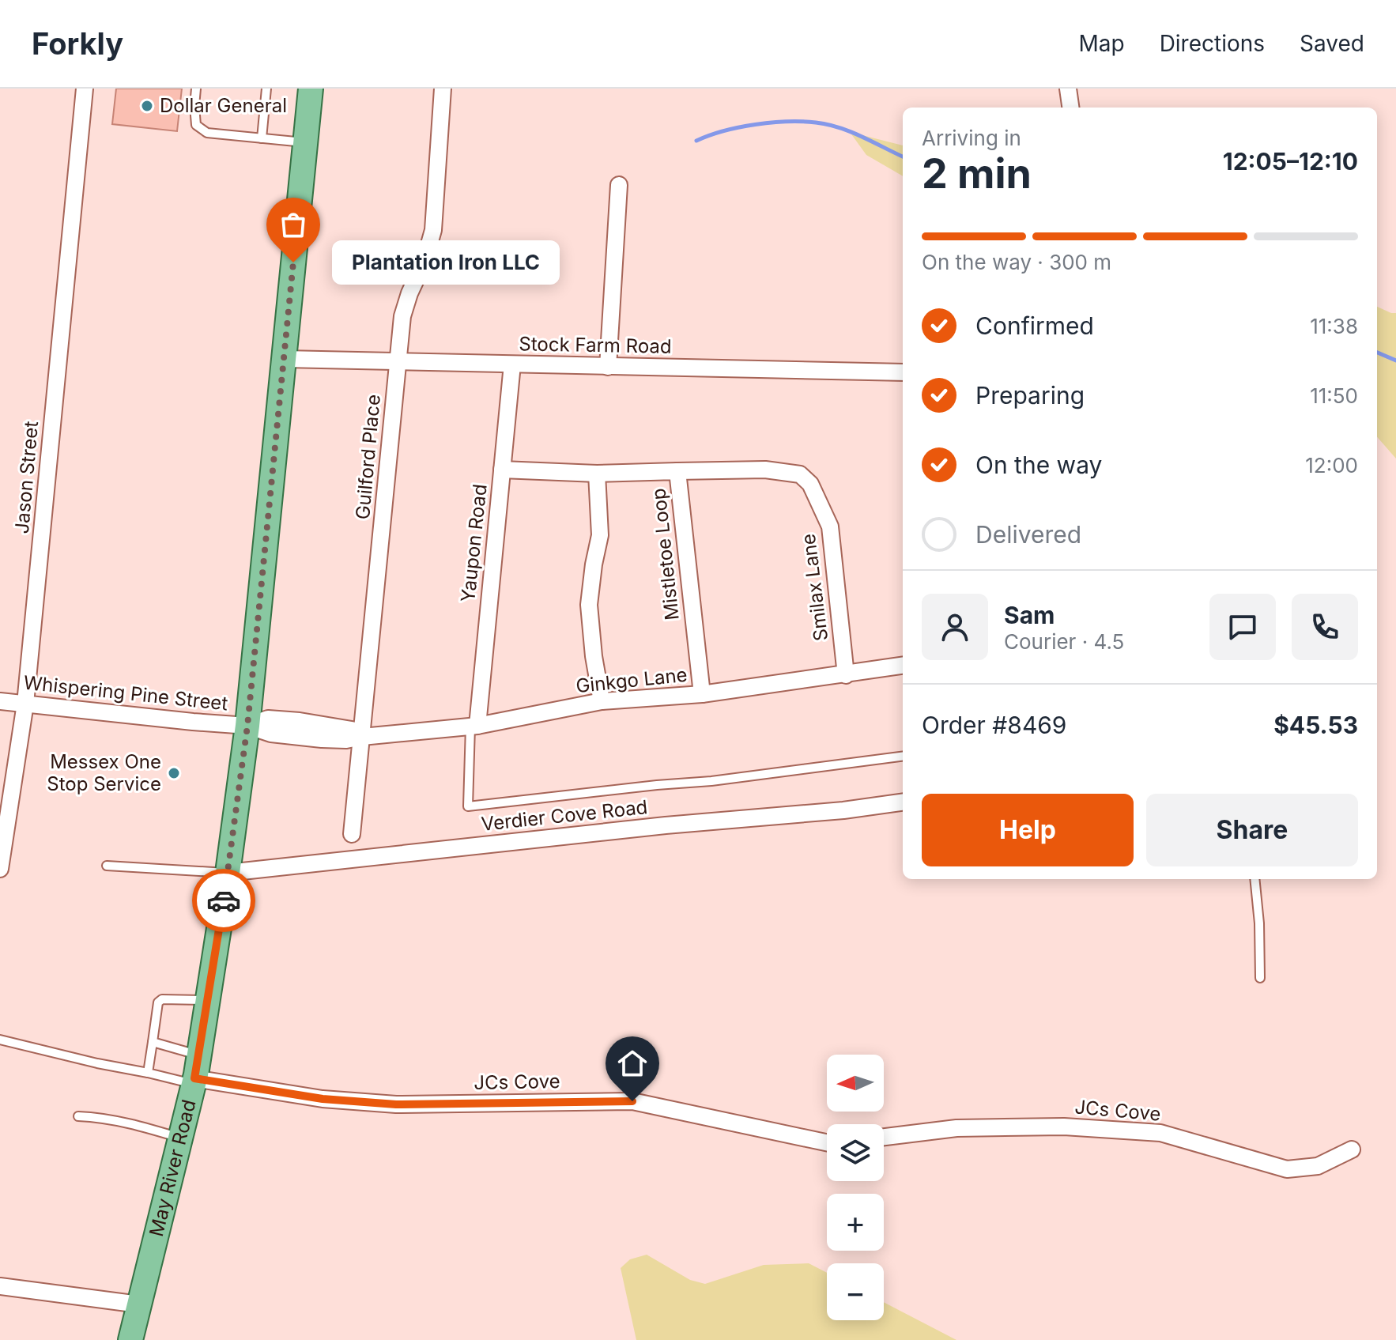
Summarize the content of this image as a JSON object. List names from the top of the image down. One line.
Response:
{"streets":{"main road":["May River Road"],"street":["Stock Farm Road","Guilford Place","Jason Street","Yaupon Road","Mistletoe Loop","Smilax Lane","Ginkgo Lane","Whispering Pine Street","Verdier Cove Road","JCs Cove"]},"crossings":[["Stock Farm Road","Guilford Place"],["Stock Farm Road","Yaupon Road"],["Stock Farm Road","May River Road"],["Guilford Place","Ginkgo Lane"],["Jason Street","Whispering Pine Street"],["Yaupon Road","Mistletoe Loop"],["Yaupon Road","Ginkgo Lane"],["Mistletoe Loop","Smilax Lane"],["Mistletoe Loop","Ginkgo Lane"],["Smilax Lane","Ginkgo Lane"],["Ginkgo Lane","Whispering Pine Street"],["Ginkgo Lane","May River Road"],["Whispering Pine Street","May River Road"],["Verdier Cove Road","May River Road"],["JCs Cove","May River Road"]],"places":["Dollar General","Plantation Iron LLC","Messex One Stop Service"],"north":"left","page":{"header":"Forkly","nav":["Map","Directions","Saved"],"heading":["2 min","Arriving in","12:05–12:10"],"panel":["Sam","Courier · 4.5","Order #8469","$45.53"],"bar":"On the way · 300 m","bubble":"Plantation Iron LLC","list":[["Confirmed","11:38"],["Preparing","11:50"],["On the way","12:00"],"Delivered"],"buttons":["Help","Share"],"map_buttons":["+","−"]}}
